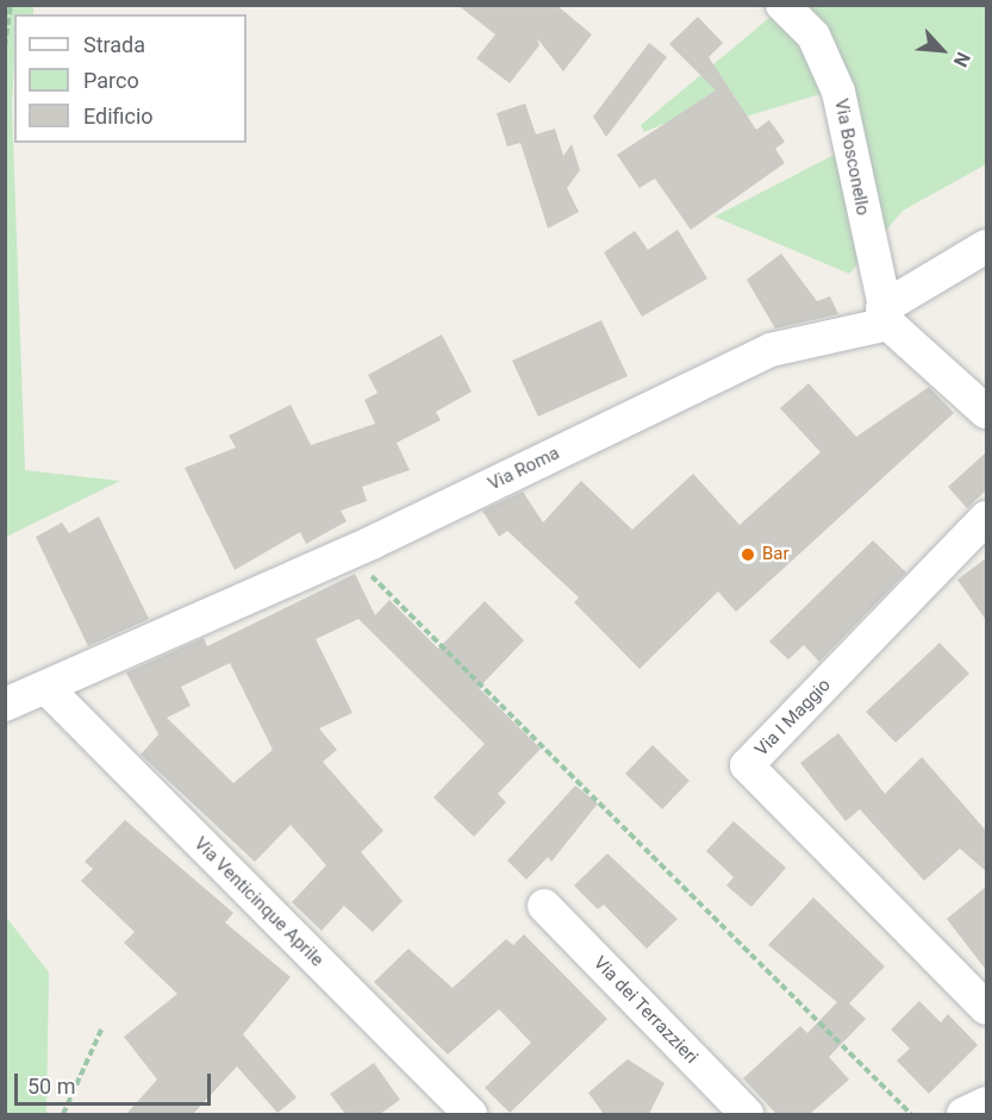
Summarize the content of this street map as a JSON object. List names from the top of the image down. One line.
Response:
{"streets":{"street":["Via Bosconello","Via Roma","Via I Maggio","Via Venticinque Aprile","Via dei Terrazzieri"]},"crossings":[["Via Bosconello","Via Roma"],["Via Roma","Via Venticinque Aprile"]],"places":["Bar"],"legend":["Strada","Parco","Edificio"],"scale_bar":"50 m","north":"bottom right"}
